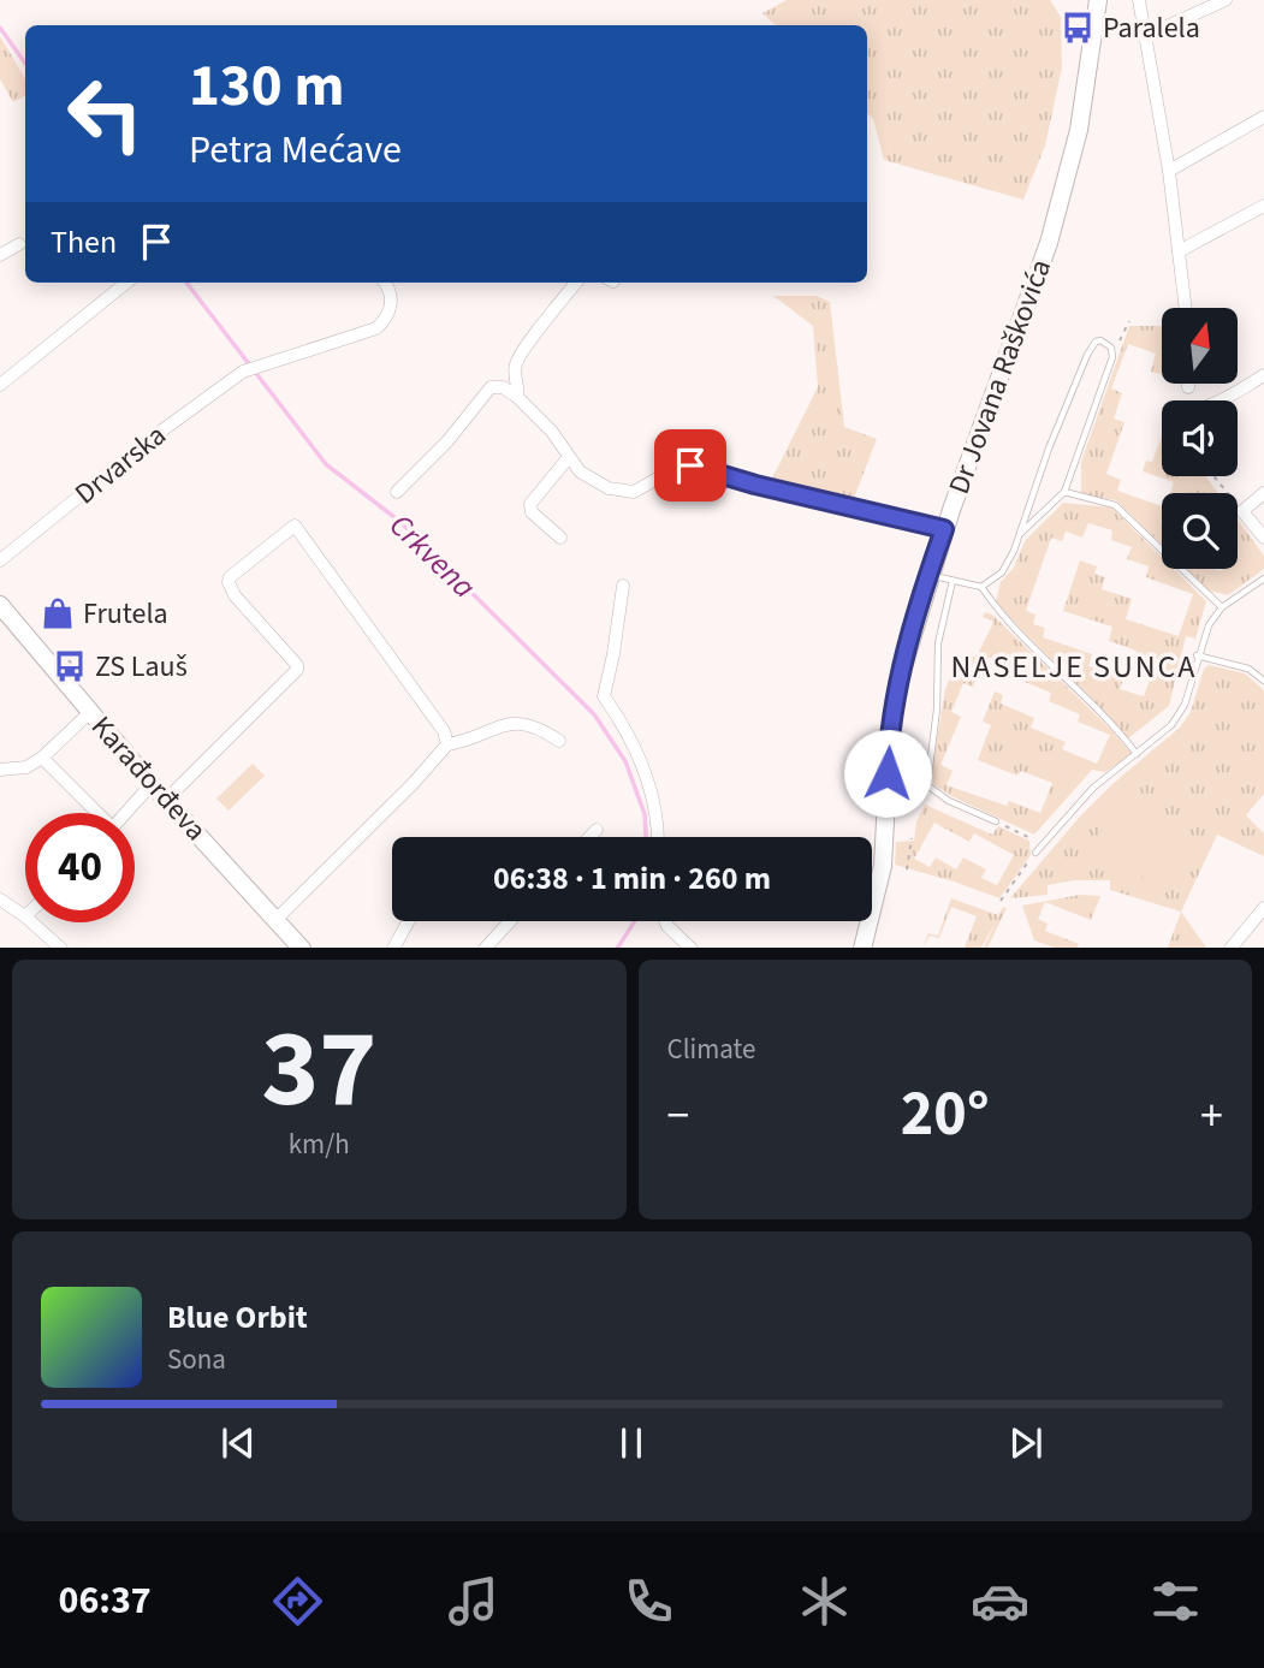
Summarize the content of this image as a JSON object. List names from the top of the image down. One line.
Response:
{"streets":{"street":["Dr Jovana Raškovića","Drvarska","Karađorđeva"]},"districts":["NASELJE SUNCA"],"water":["Crkvena"],"places":{"bus stop":["Paralela","ZS Lauš"],"shop":["Frutela"]},"north":"top","page":{"turn":["130 m","Petra Mećave"],"then":"Then","limit":"40","trip":"06:38 · 1 min · 260 m","tile":[["37","km/h"],"Climate"],"heat":["−","20°","+"],"song":["Blue Orbit","Sona"],"tabs":"06:37"}}
